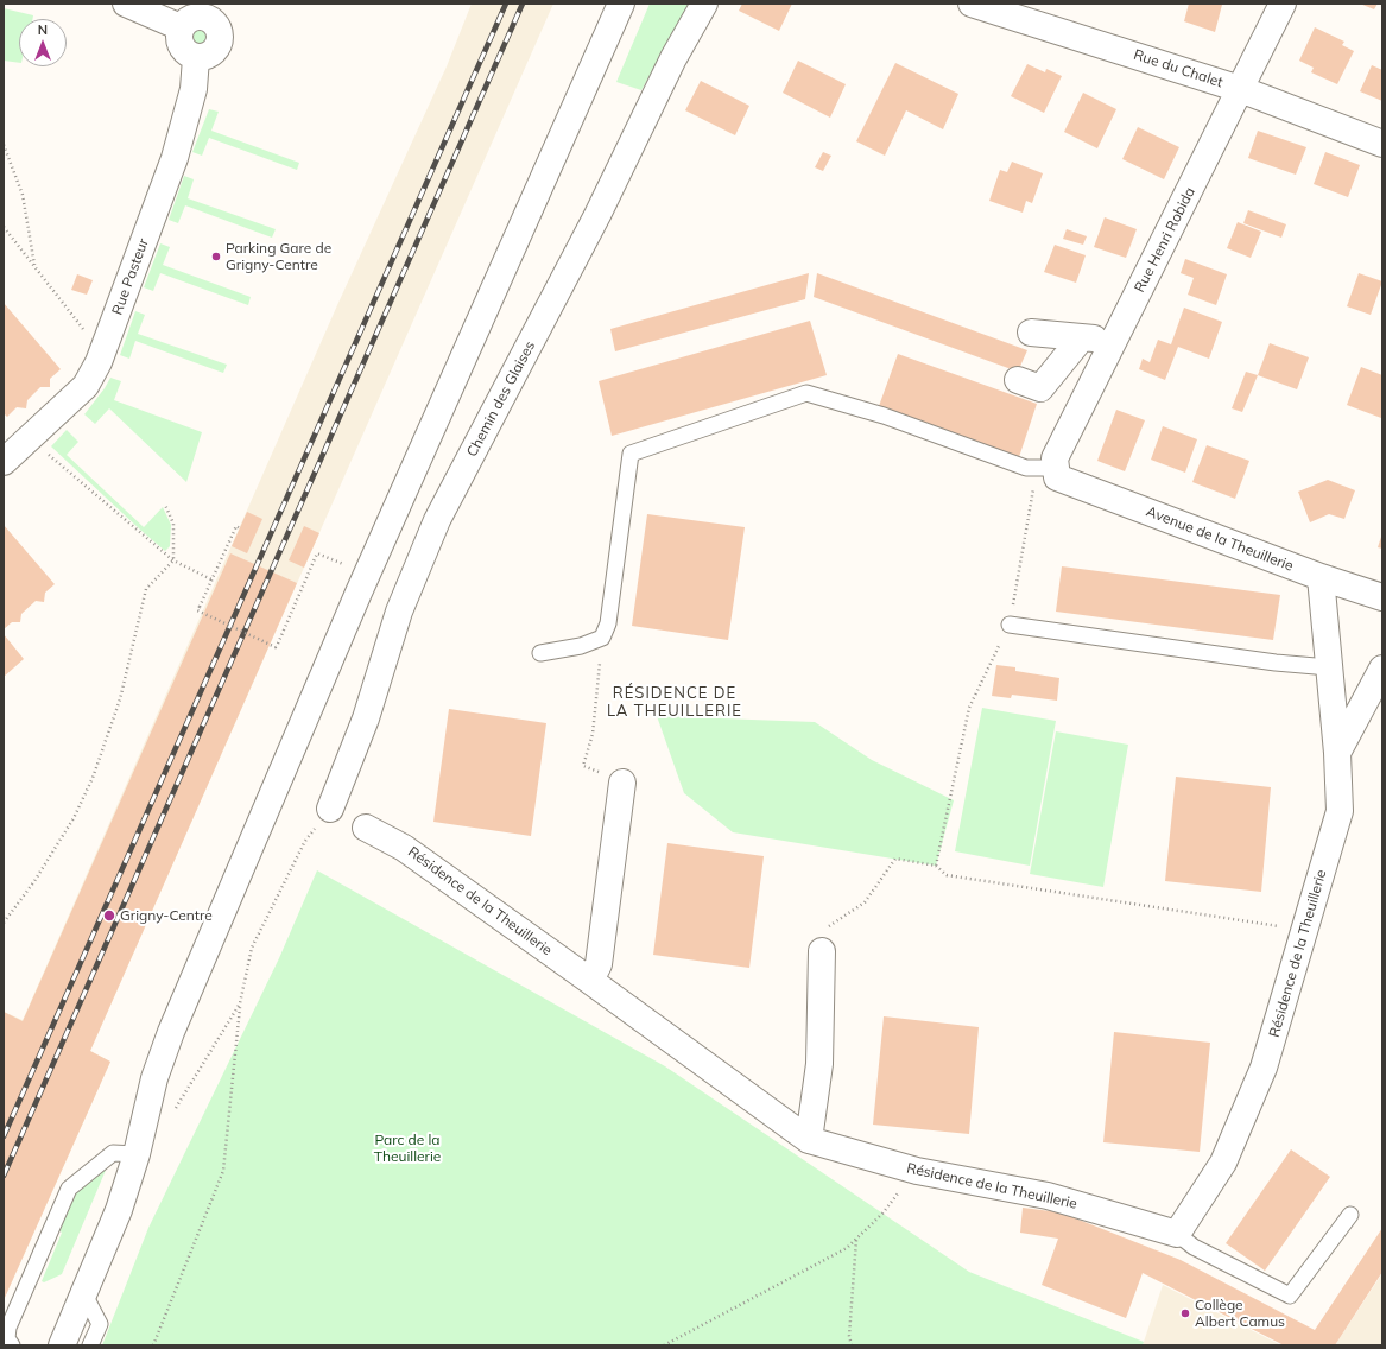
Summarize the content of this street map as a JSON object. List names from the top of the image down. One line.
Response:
{"streets":{"street":["Rue du Chalet","Rue Henri Robida","Rue Pasteur","Chemin des Glaises","Avenue de la Theuillerie","Résidence de la Theuillerie"]},"crossings":[["Rue du Chalet","Rue Henri Robida"],["Rue Henri Robida","Avenue de la Theuillerie"],["Avenue de la Theuillerie","Résidence de la Theuillerie"]],"districts":["RÉSIDENCE DE LA THEUILLERIE"],"parks":["Parc de la Theuillerie"],"places":["Parking Gare de Grigny-Centre","Grigny-Centre","Collège Albert Camus"],"north":"top"}
